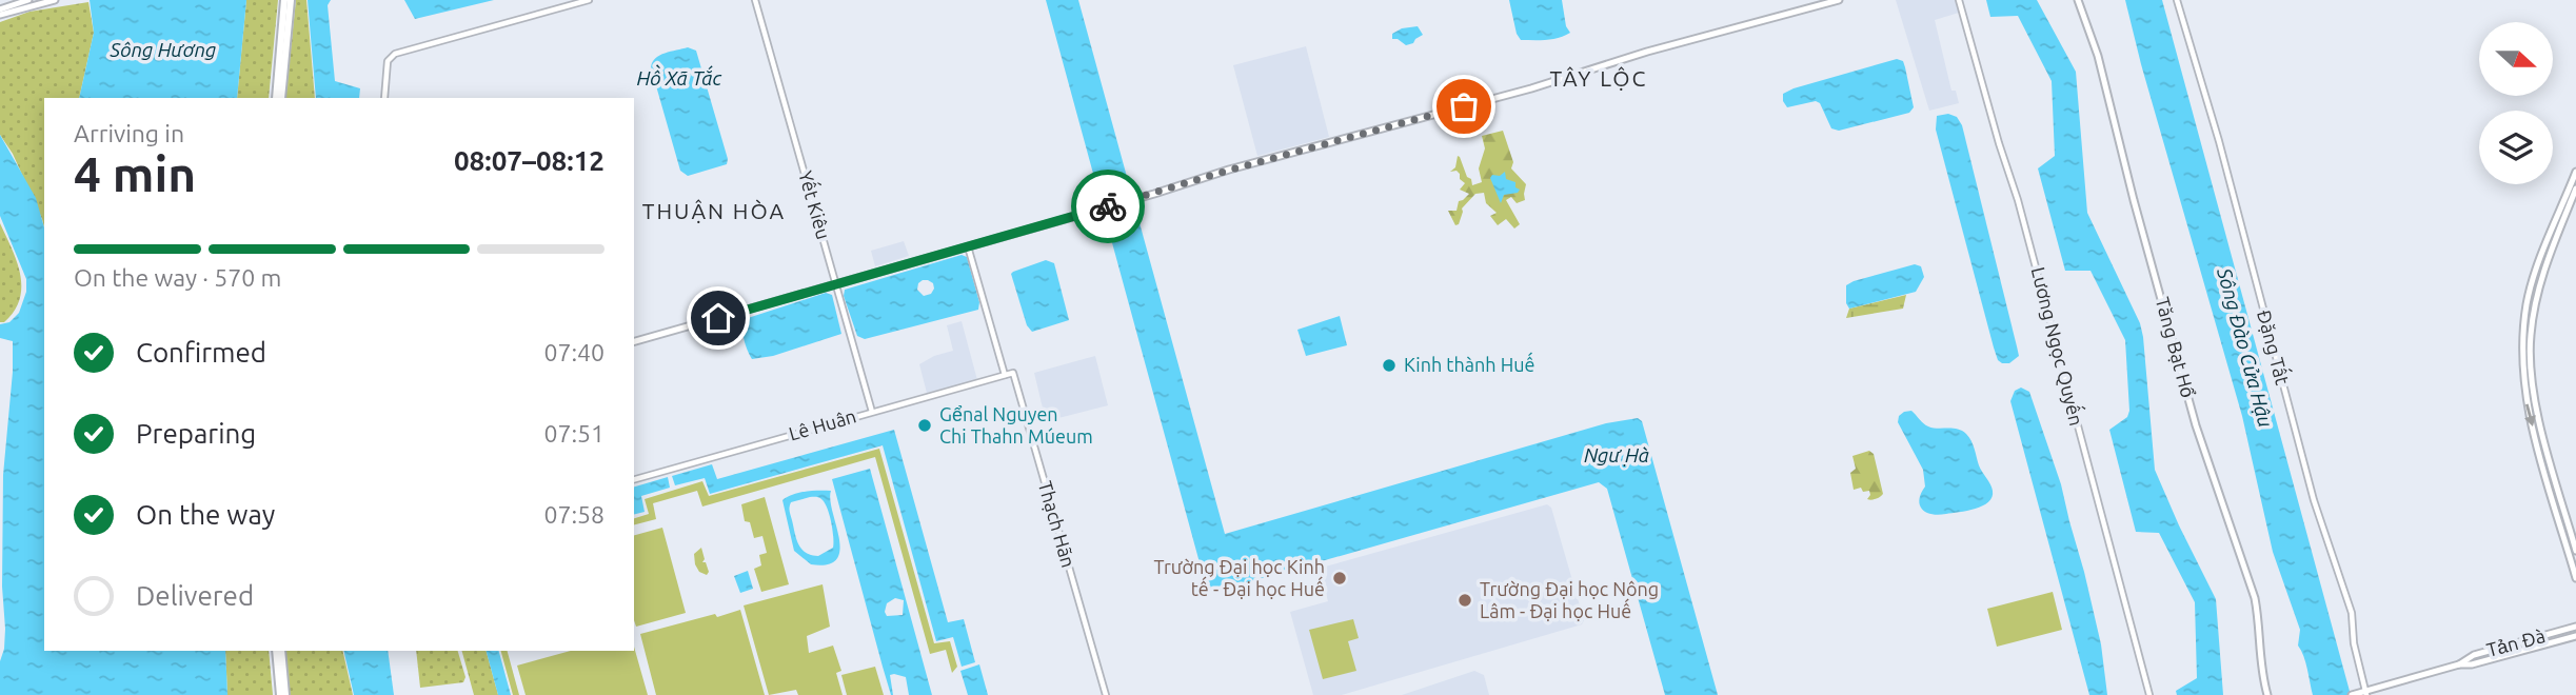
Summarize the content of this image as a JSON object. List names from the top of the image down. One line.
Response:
{"streets":{"main road":["Tăng Bạt Hổ","Tản Đà"],"street":["Yết Kiêu","Lương Ngọc Quyến","Đặng Tất","Lê Huân","Thạch Hãn"]},"crossings":[["Yết Kiêu","Lê Huân"],["Đặng Tất","Tản Đà"],["Lê Huân","Thạch Hãn"]],"districts":["TÂY LỘC","THUẬN HÒA"],"water":["Sông Hương","Hồ Xã Tắc","Sông Đào Cửa Hậu","Ngự Hà"],"places":["Kinh thành Huế","Gểnal Nguyen Chi Thahn Múeum","Trường Đại học Kinh tế - Đại học Huế","Trường Đại học Nông Lâm - Đại học Huế"],"north":"right","page":{"heading":["4 min","Arriving in","08:07–08:12"],"bar":"On the way · 570 m","list":[["Confirmed","07:40"],["Preparing","07:51"],["On the way","07:58"],"Delivered"]}}
